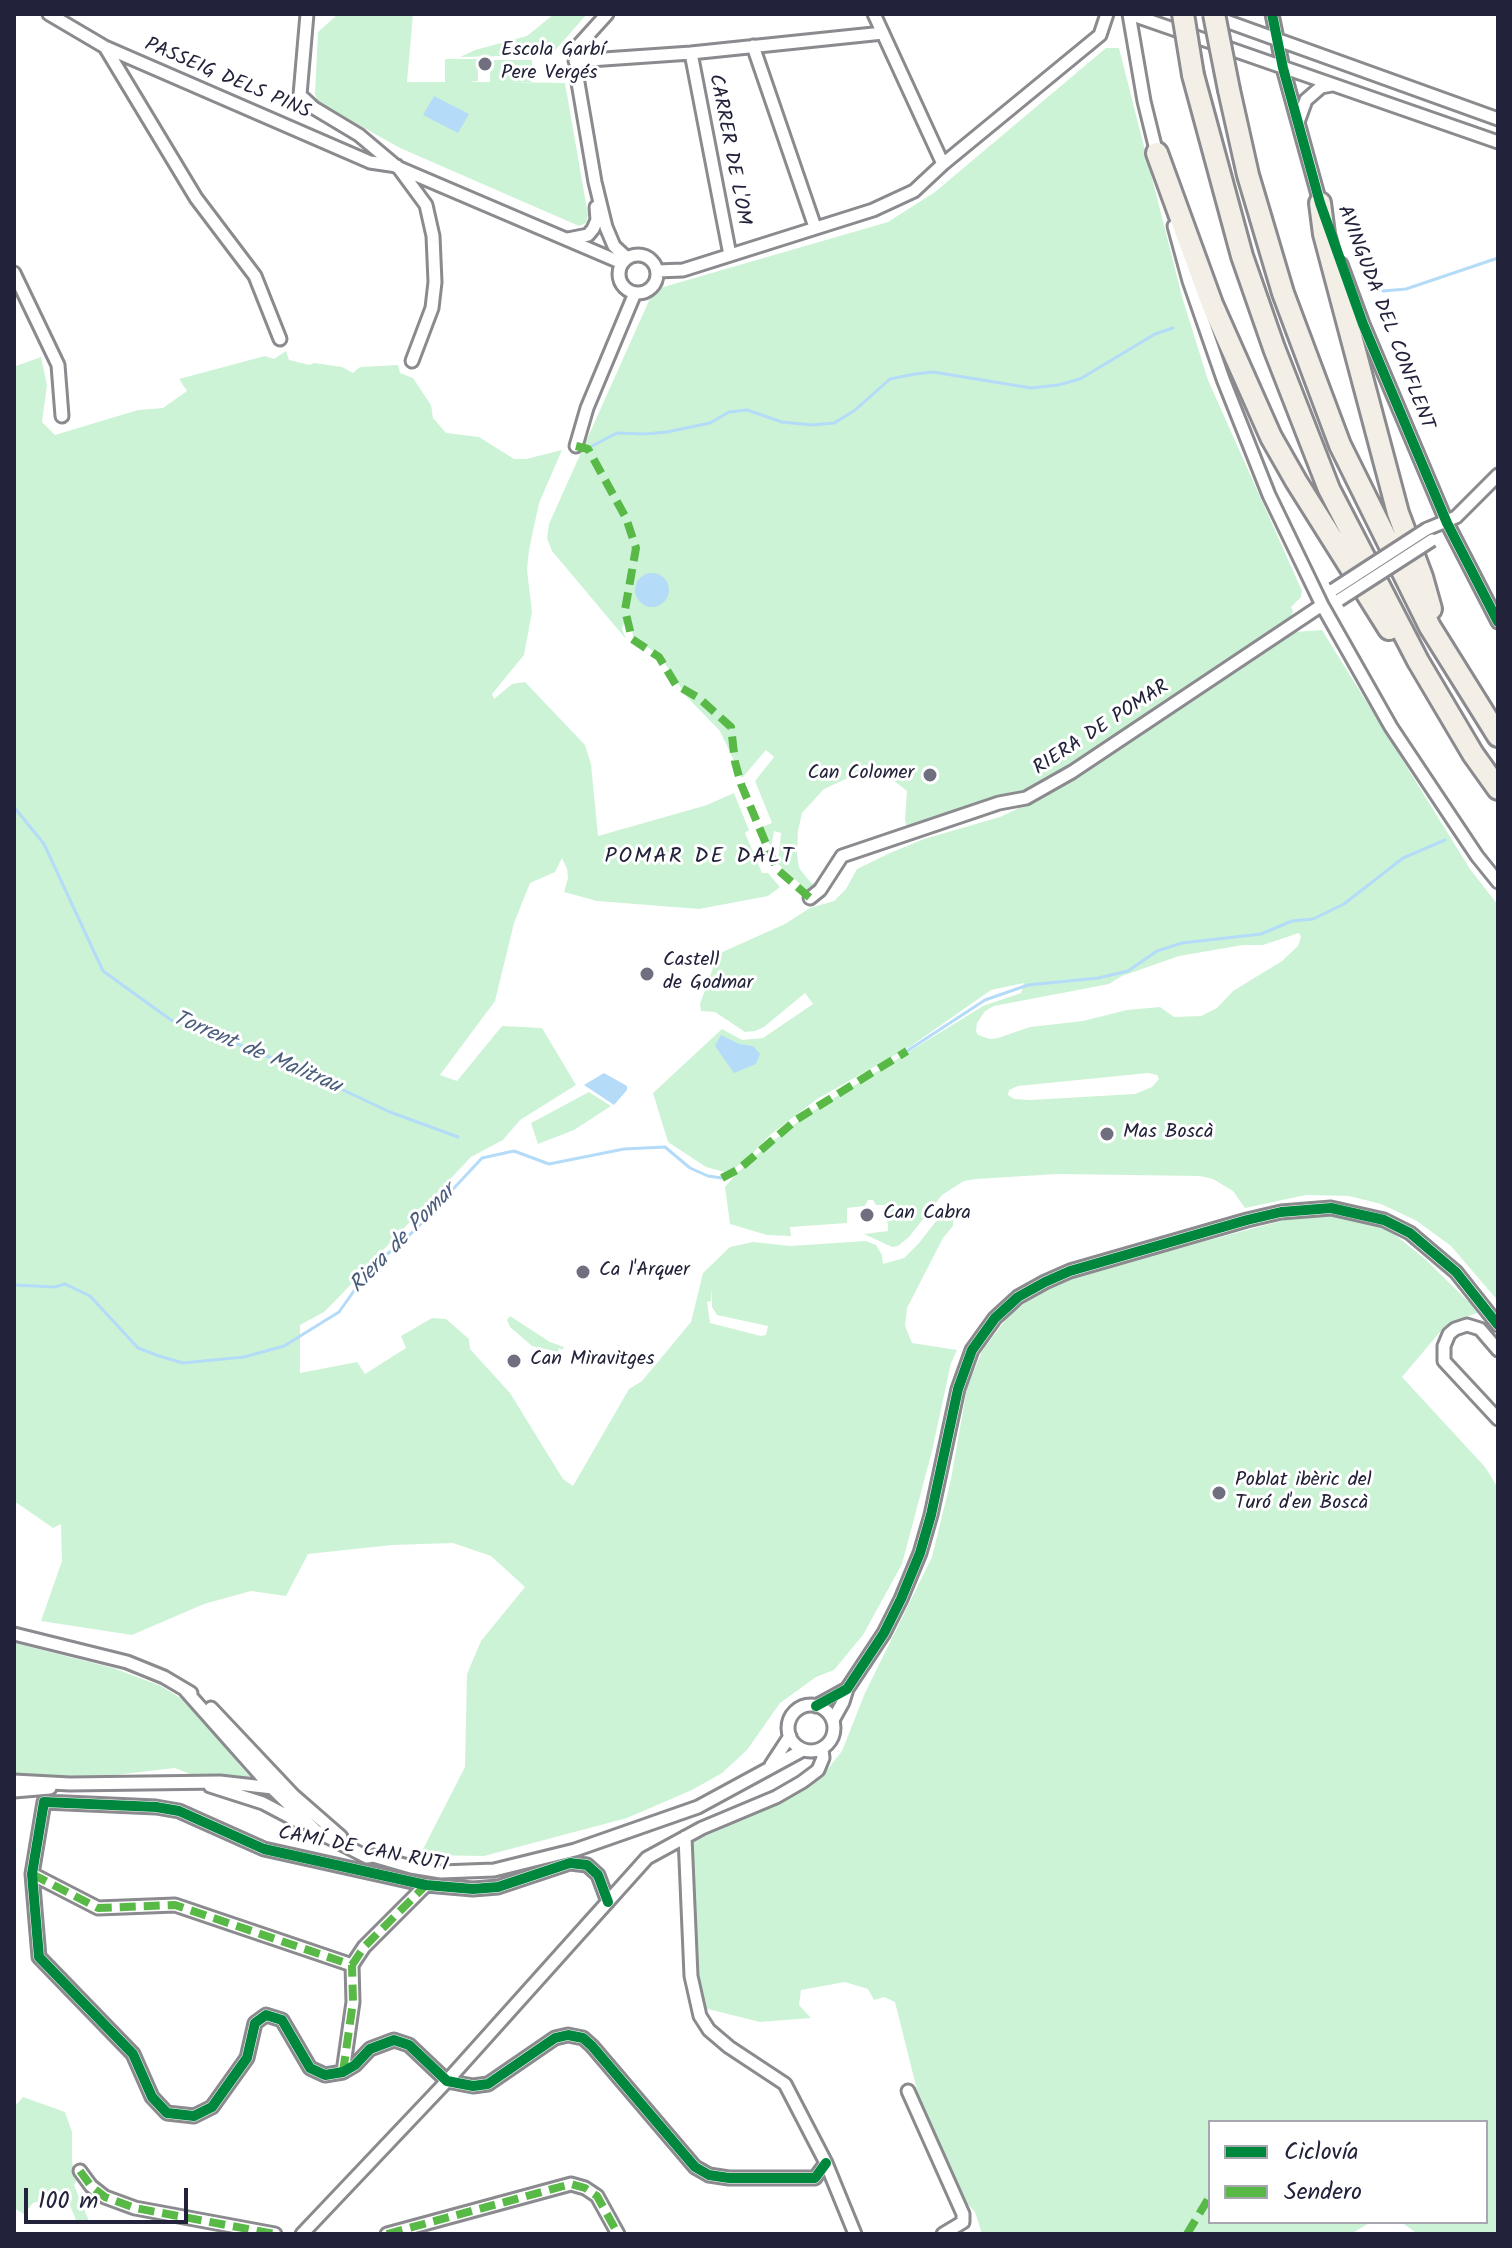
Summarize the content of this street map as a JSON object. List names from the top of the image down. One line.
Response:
{"streets":{"street":["PASSEIG DELS PINS","CARRER DE L'OM","AVINGUDA DEL CONFLENT","RIERA DE POMAR","CAMÍ DE CAN RUTI"]},"crossings":[["AVINGUDA DEL CONFLENT","RIERA DE POMAR"]],"districts":["POMAR DE DALT"],"water":["Torrent de Malitrau","Riera de Pomar"],"places":["Escola Garbí Pere Vergés","Can Colomer","Castell de Godmar","Mas Boscà","Can Cabra","Ca l'Arquer","Can Miravitges","Poblat ibèric del Turó d'en Boscà"],"legend":["Ciclovía","Sendero"],"scale_bar":"100 m"}
